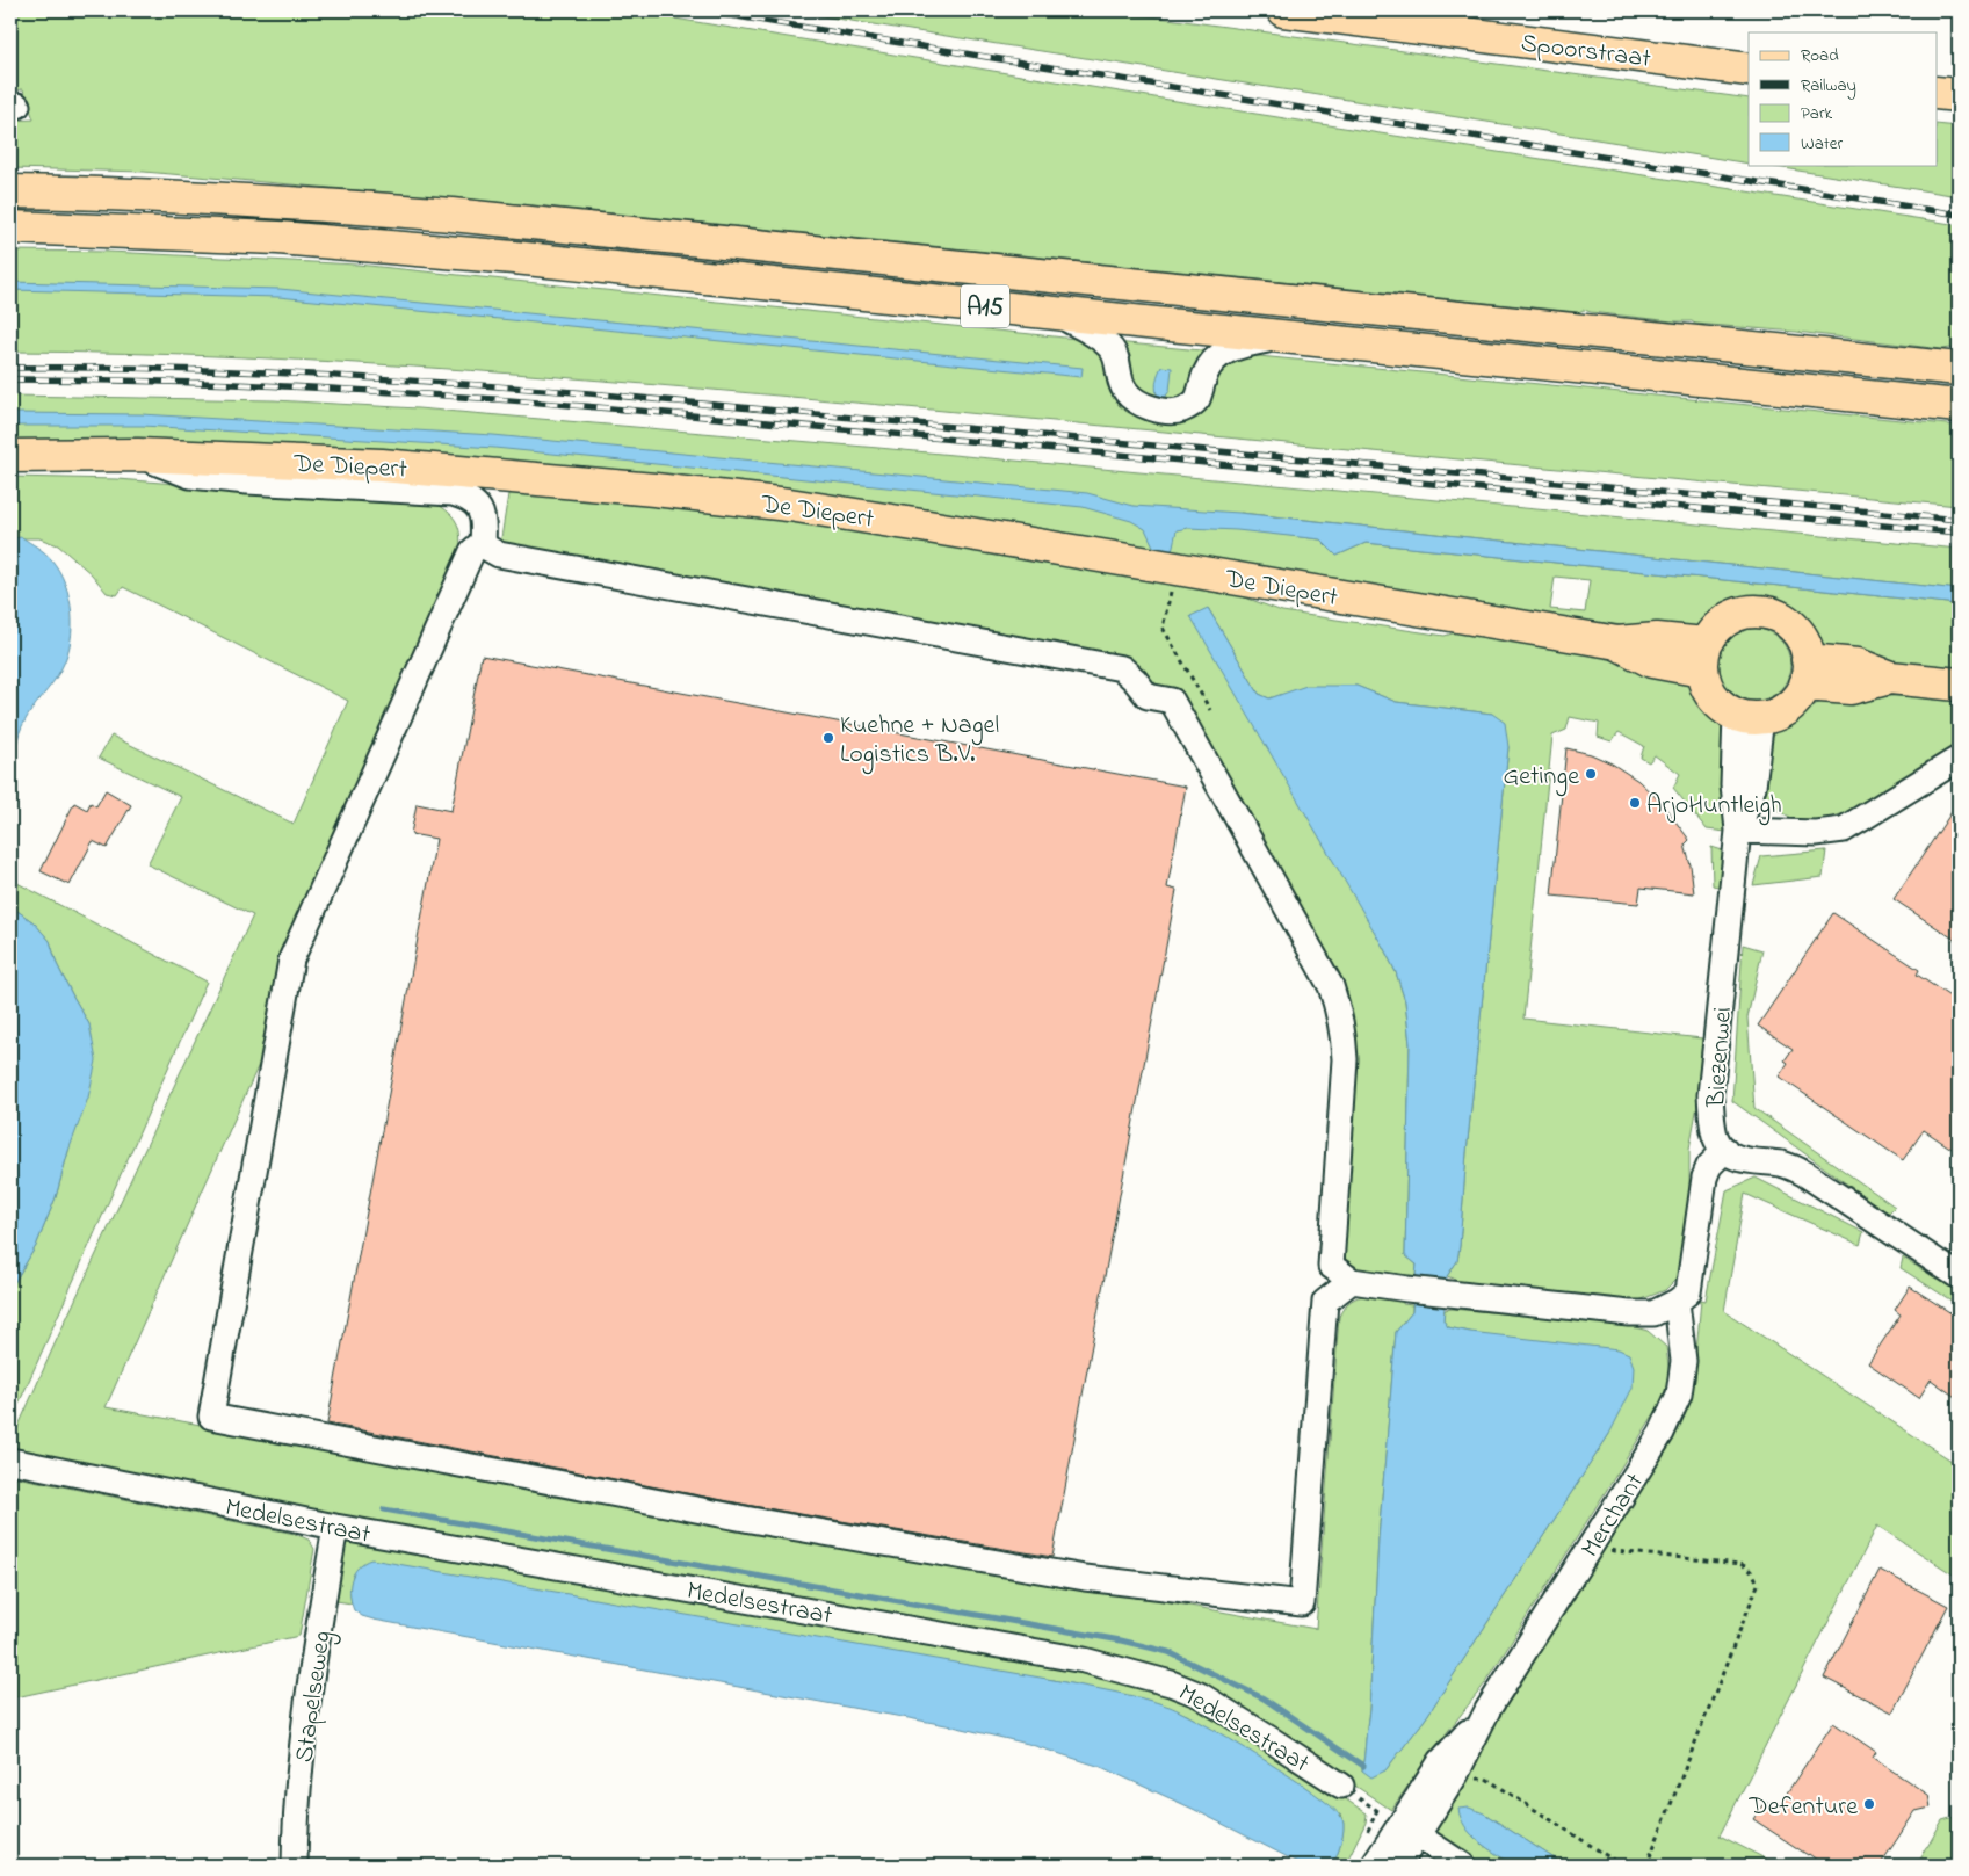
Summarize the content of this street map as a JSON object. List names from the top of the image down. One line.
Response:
{"streets":{"main road":["Spoorstraat","A15","De Diepert"],"street":["Biezenwei","Merchant","Medelsestraat","Stapelseweg"]},"crossings":[["De Diepert","Biezenwei"],["Medelsestraat","Stapelseweg"]],"places":["Kuehne + Nagel Logistics B.V.","Getinge","ArjoHuntleigh","Defenture"],"legend":["Road","Railway","Park","Water"]}
